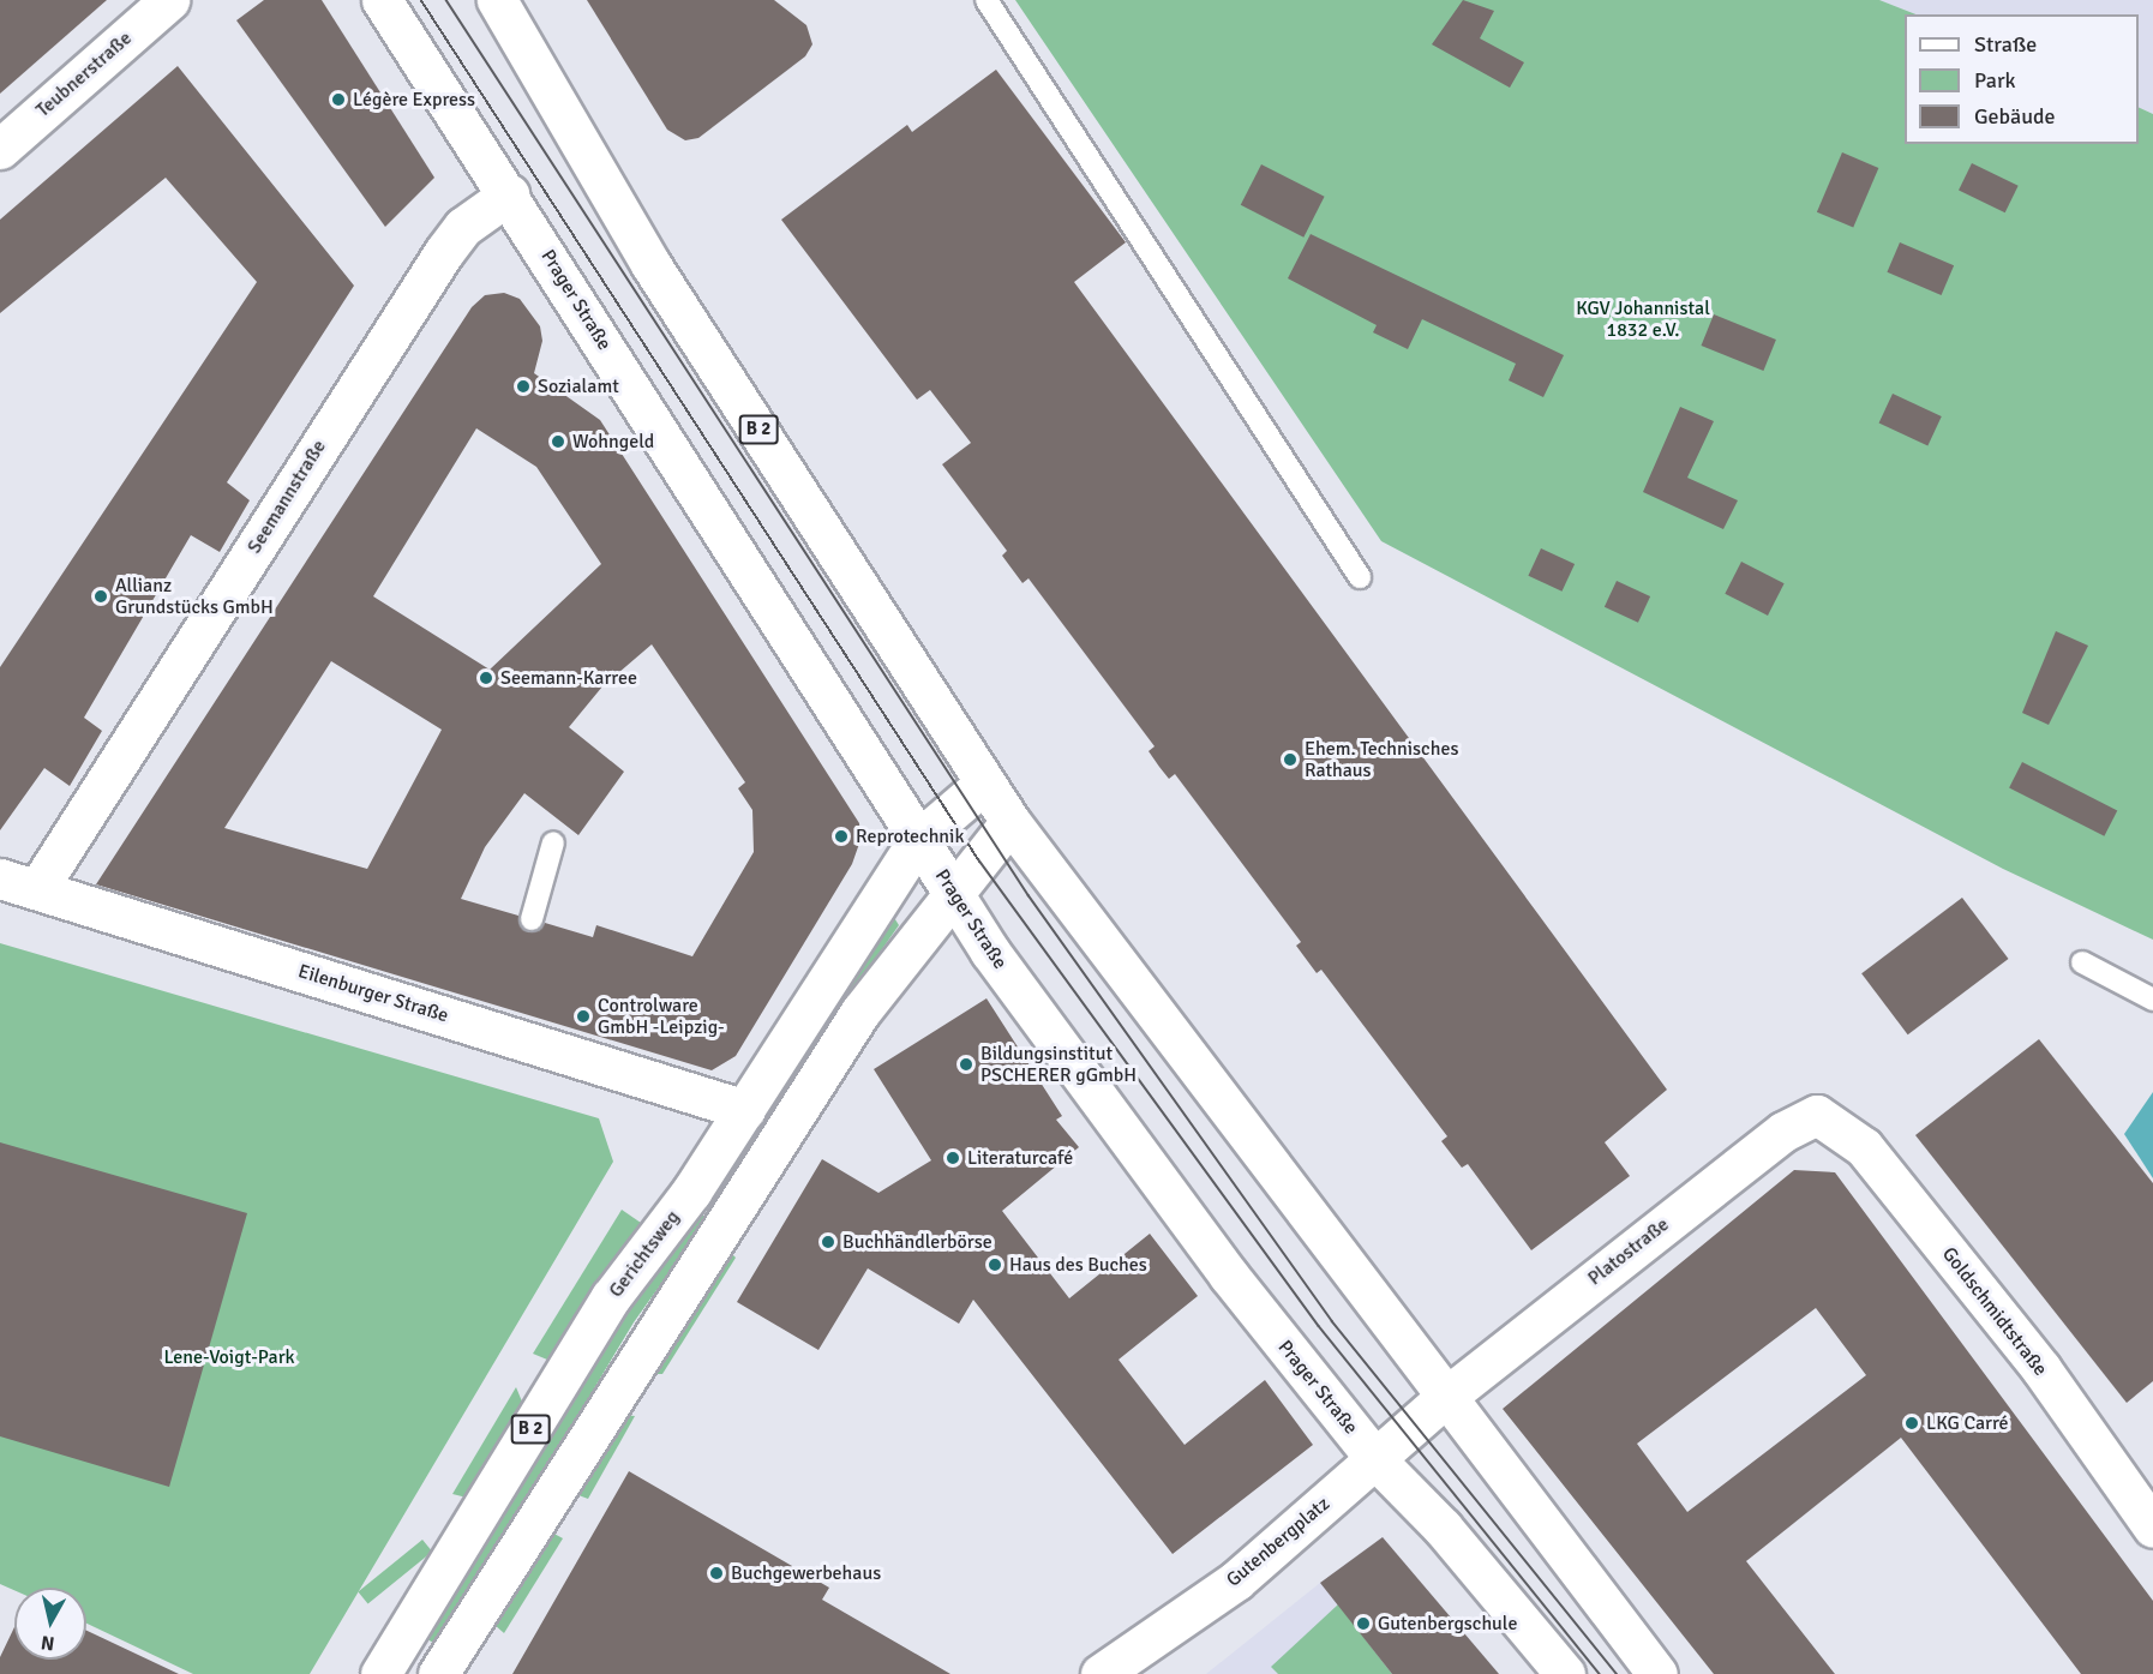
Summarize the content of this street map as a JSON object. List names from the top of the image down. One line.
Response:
{"streets":{"main road":["Teubnerstraße","Prager Straße","B 2","Seemannstraße","Eilenburger Straße","Platostraße","Gerichtsweg","Goldschmidtstraße","Gutenbergplatz"]},"crossings":[["Prager Straße","B 2"],["Prager Straße","Seemannstraße"],["Prager Straße","Gerichtsweg"],["Prager Straße","Gutenbergplatz"],["B 2","Gerichtsweg"],["Seemannstraße","Eilenburger Straße"],["Eilenburger Straße","Gerichtsweg"],["Platostraße","Goldschmidtstraße"],["Platostraße","Gutenbergplatz"]],"parks":["KGV Johannistal 1832 e.V.","Lene-Voigt-Park"],"places":["Légère Express","Sozialamt","Wohngeld","Allianz Grundstücks GmbH","Seemann-Karree","Ehem. Technisches Rathaus","Reprotechnik","Controlware GmbH -Leipzig-","Bildungsinstitut PSCHERER gGmbH","Literaturcafé","Buchhändlerbörse","Haus des Buches","LKG Carré","Buchgewerbehaus","Gutenbergschule"],"legend":["Straße","Park","Gebäude"],"north":"bottom"}
